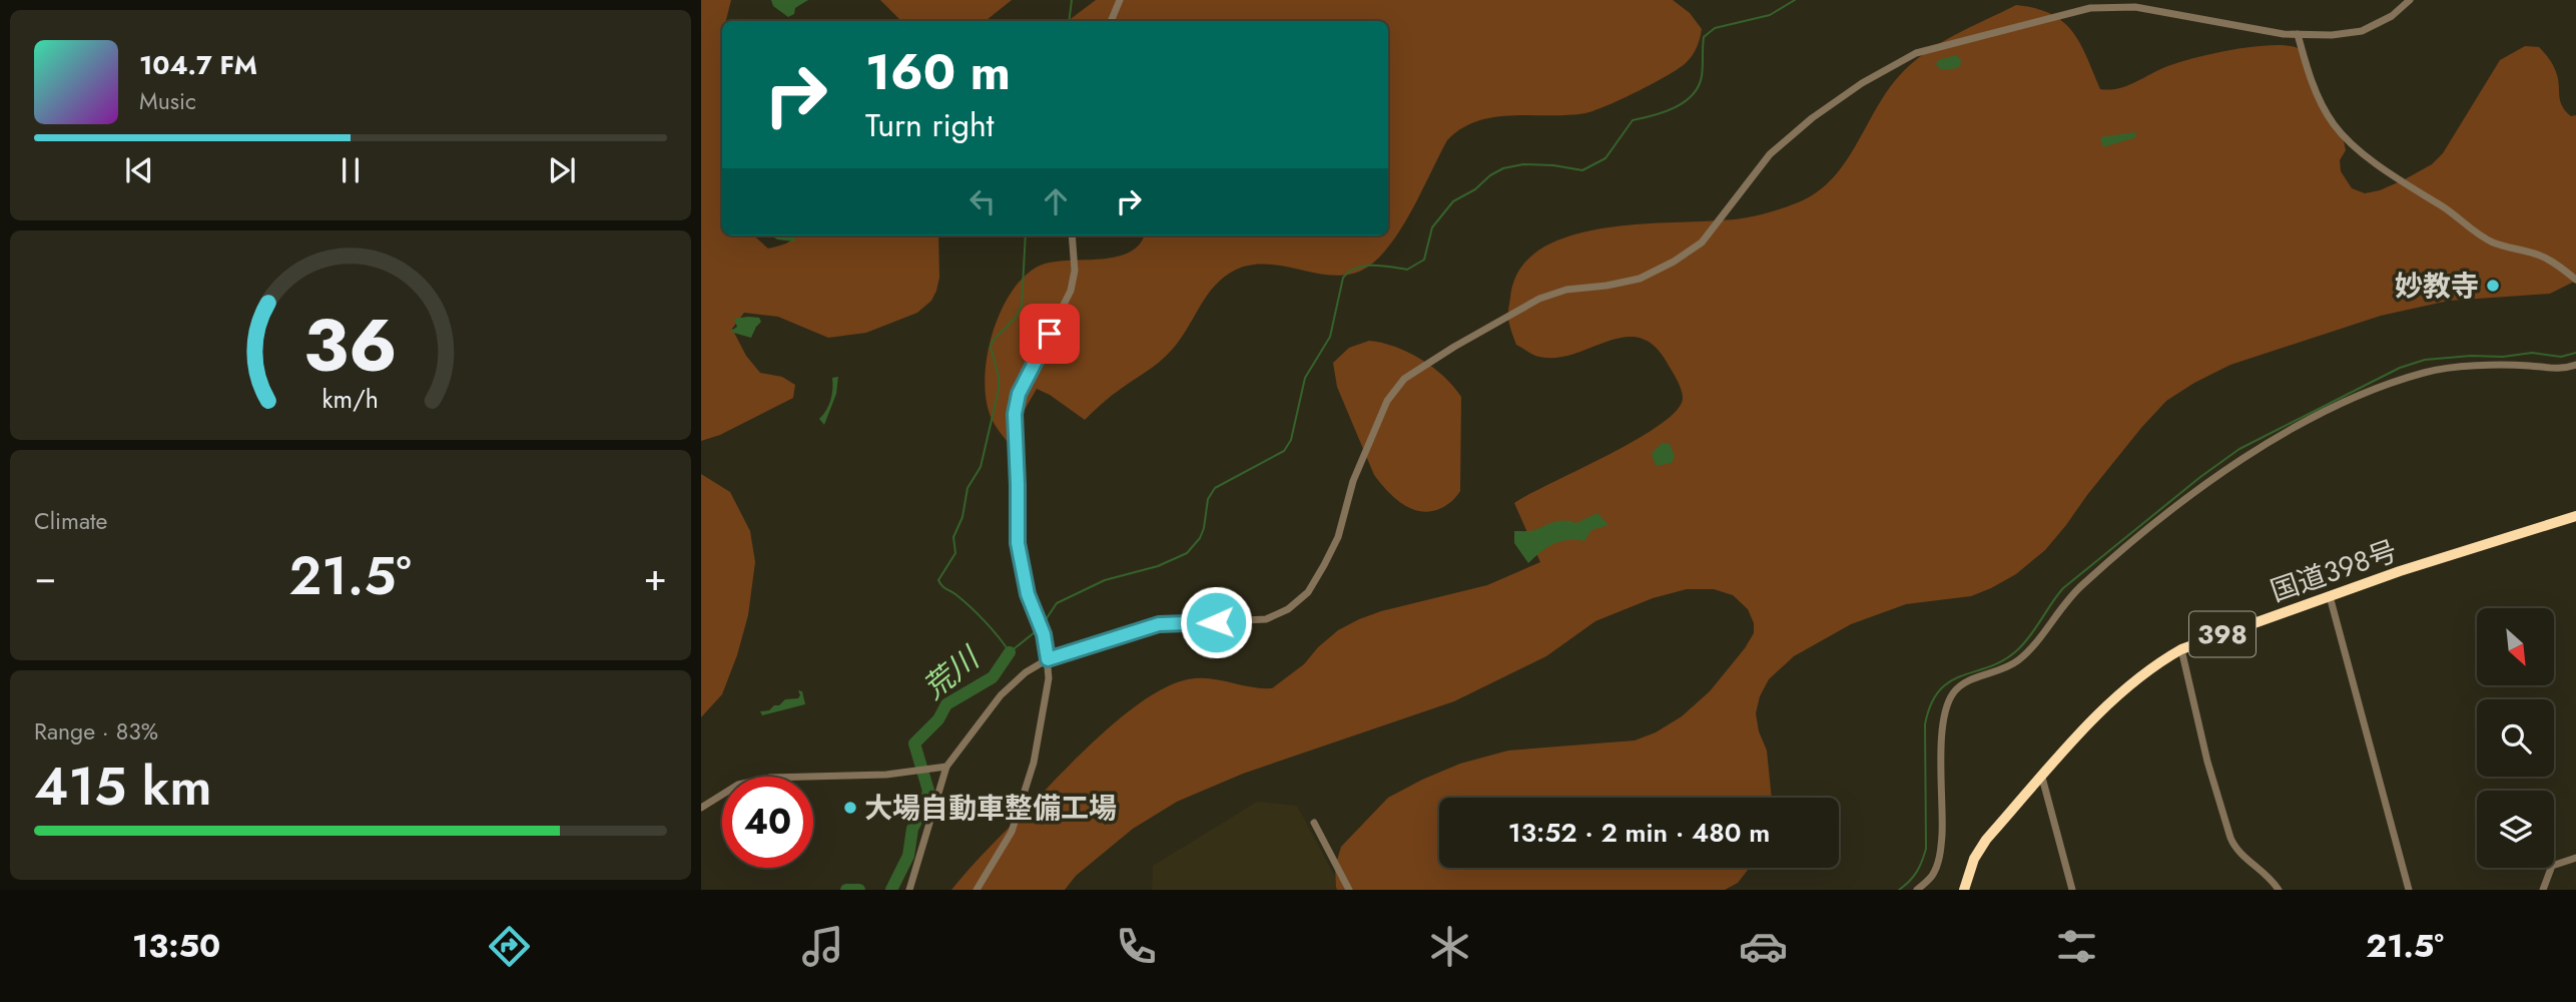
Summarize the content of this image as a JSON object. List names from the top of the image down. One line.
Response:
{"streets":{"highway":["国道398号","398"]},"water":["荒川"],"places":["妙教寺","大場自動車整備工場"],"north":"bottom right","page":{"turn":["160 m","Turn right"],"song":["104.7 FM","Music"],"tile":["Climate",["Range · 83%","415 km"]],"heat":["−","21.5°","+"],"limit":"40","trip":"13:52 · 2 min · 480 m","tabs":["13:50","21.5°"],"gauge":["36","km/h"]}}
